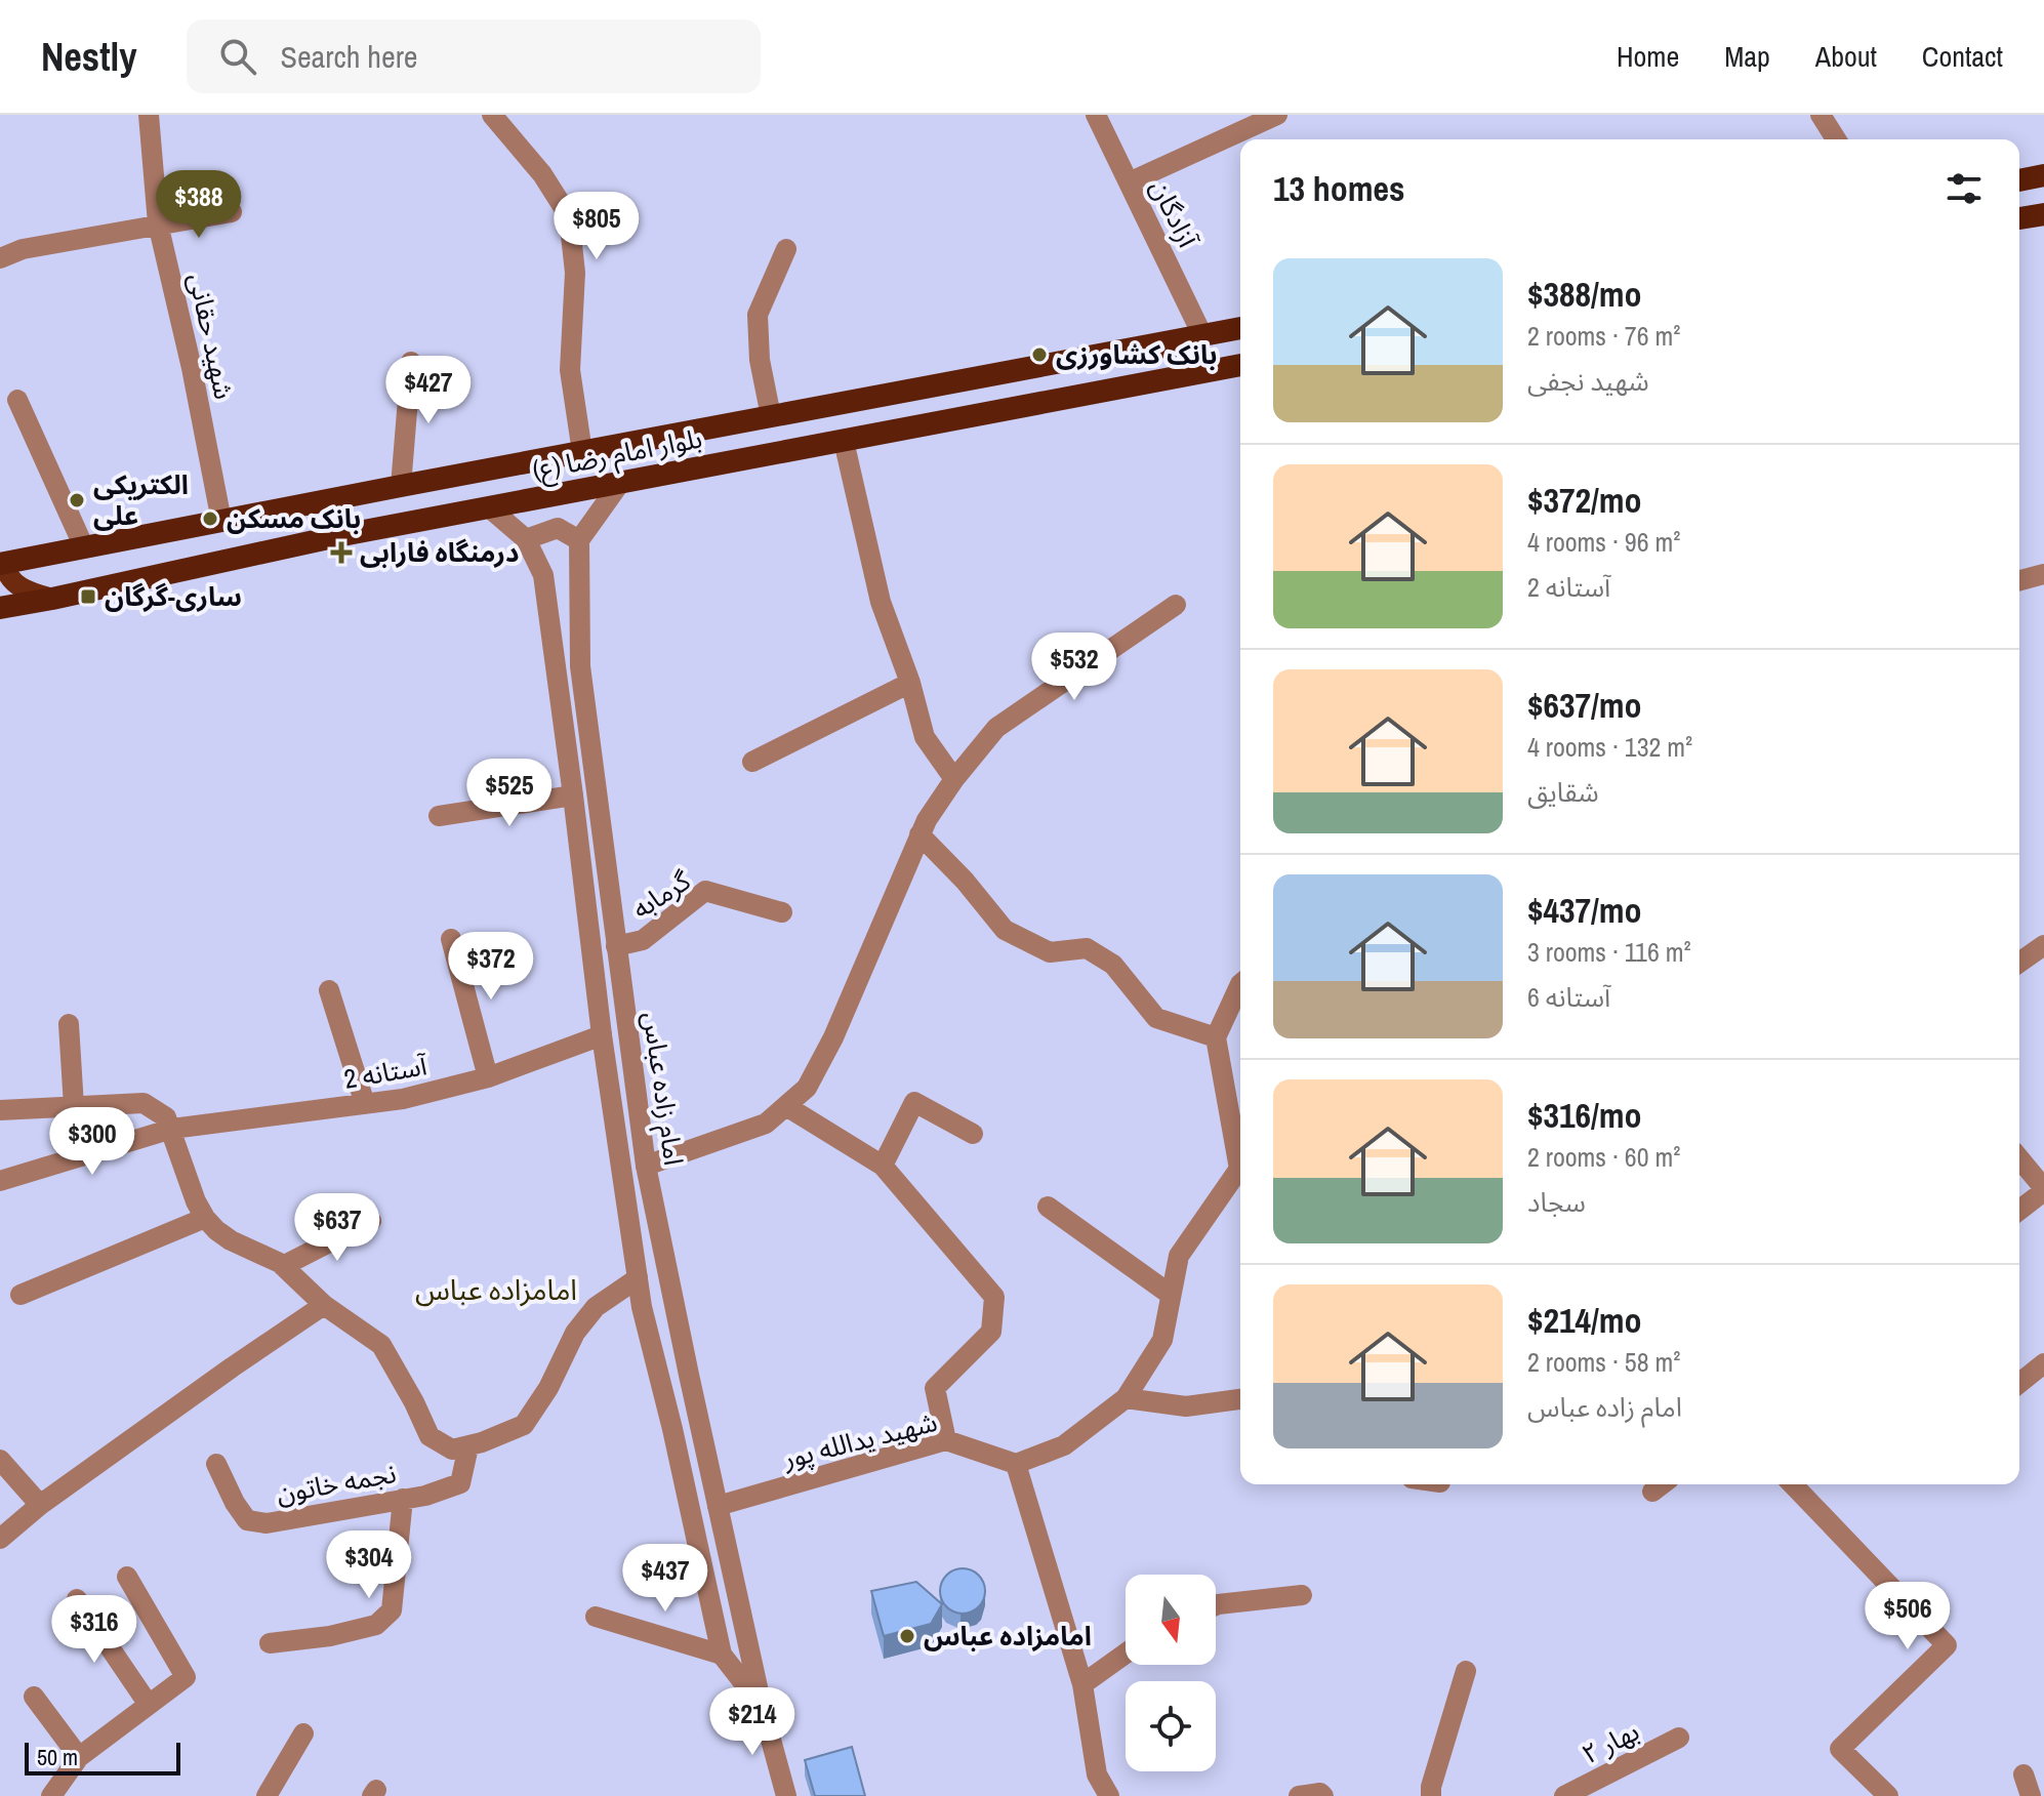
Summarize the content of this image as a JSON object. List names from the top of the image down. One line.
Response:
{"streets":{"highway":["بلوار امام رضا (ع)"],"street":["آزادگان","شهید حقانی","گرمابه","آستانه 2","امام زاده عباس","شهید یدالله پور","نجمه خاتون","بهار ۲"]},"crossings":[["آزادگان","بلوار امام رضا (ع)"],["شهید حقانی","بلوار امام رضا (ع)"],["بلوار امام رضا (ع)","امام زاده عباس"],["گرمابه","امام زاده عباس"],["آستانه 2","امام زاده عباس"],["امام زاده عباس","شهید یدالله پور"]],"districts":["امامزاده عباس"],"places":{"other":["بانک کشاورزی","الکتریکی علی","بانک مسکن","امامزاده عباس"],"health":["درمنگاه فارابی"],"transit":["ساری-گرگان"]},"scale_bar":"50 m","north":"bottom","page":{"header":"Nestly","search":"Search here","nav":["Home","Map","About","Contact"],"heading":"13 homes","price":["$388","$805","$427","$532","$525","$372","$300","$637","$304","$437","$506","$316","$214"],"list":[{"name":"$388/mo","note":"2 rooms · 76 m² · شهید نجفی"},{"name":"$372/mo","note":"4 rooms · 96 m² · آستانه 2"},{"name":"$637/mo","note":"4 rooms · 132 m² · شقایق"},{"name":"$437/mo","note":"3 rooms · 116 m² · آستانه 6"},{"name":"$316/mo","note":"2 rooms · 60 m² · سجاد"},{"name":"$214/mo","note":"2 rooms · 58 m² · امام زاده عباس"}],"scale":"50 m"}}
